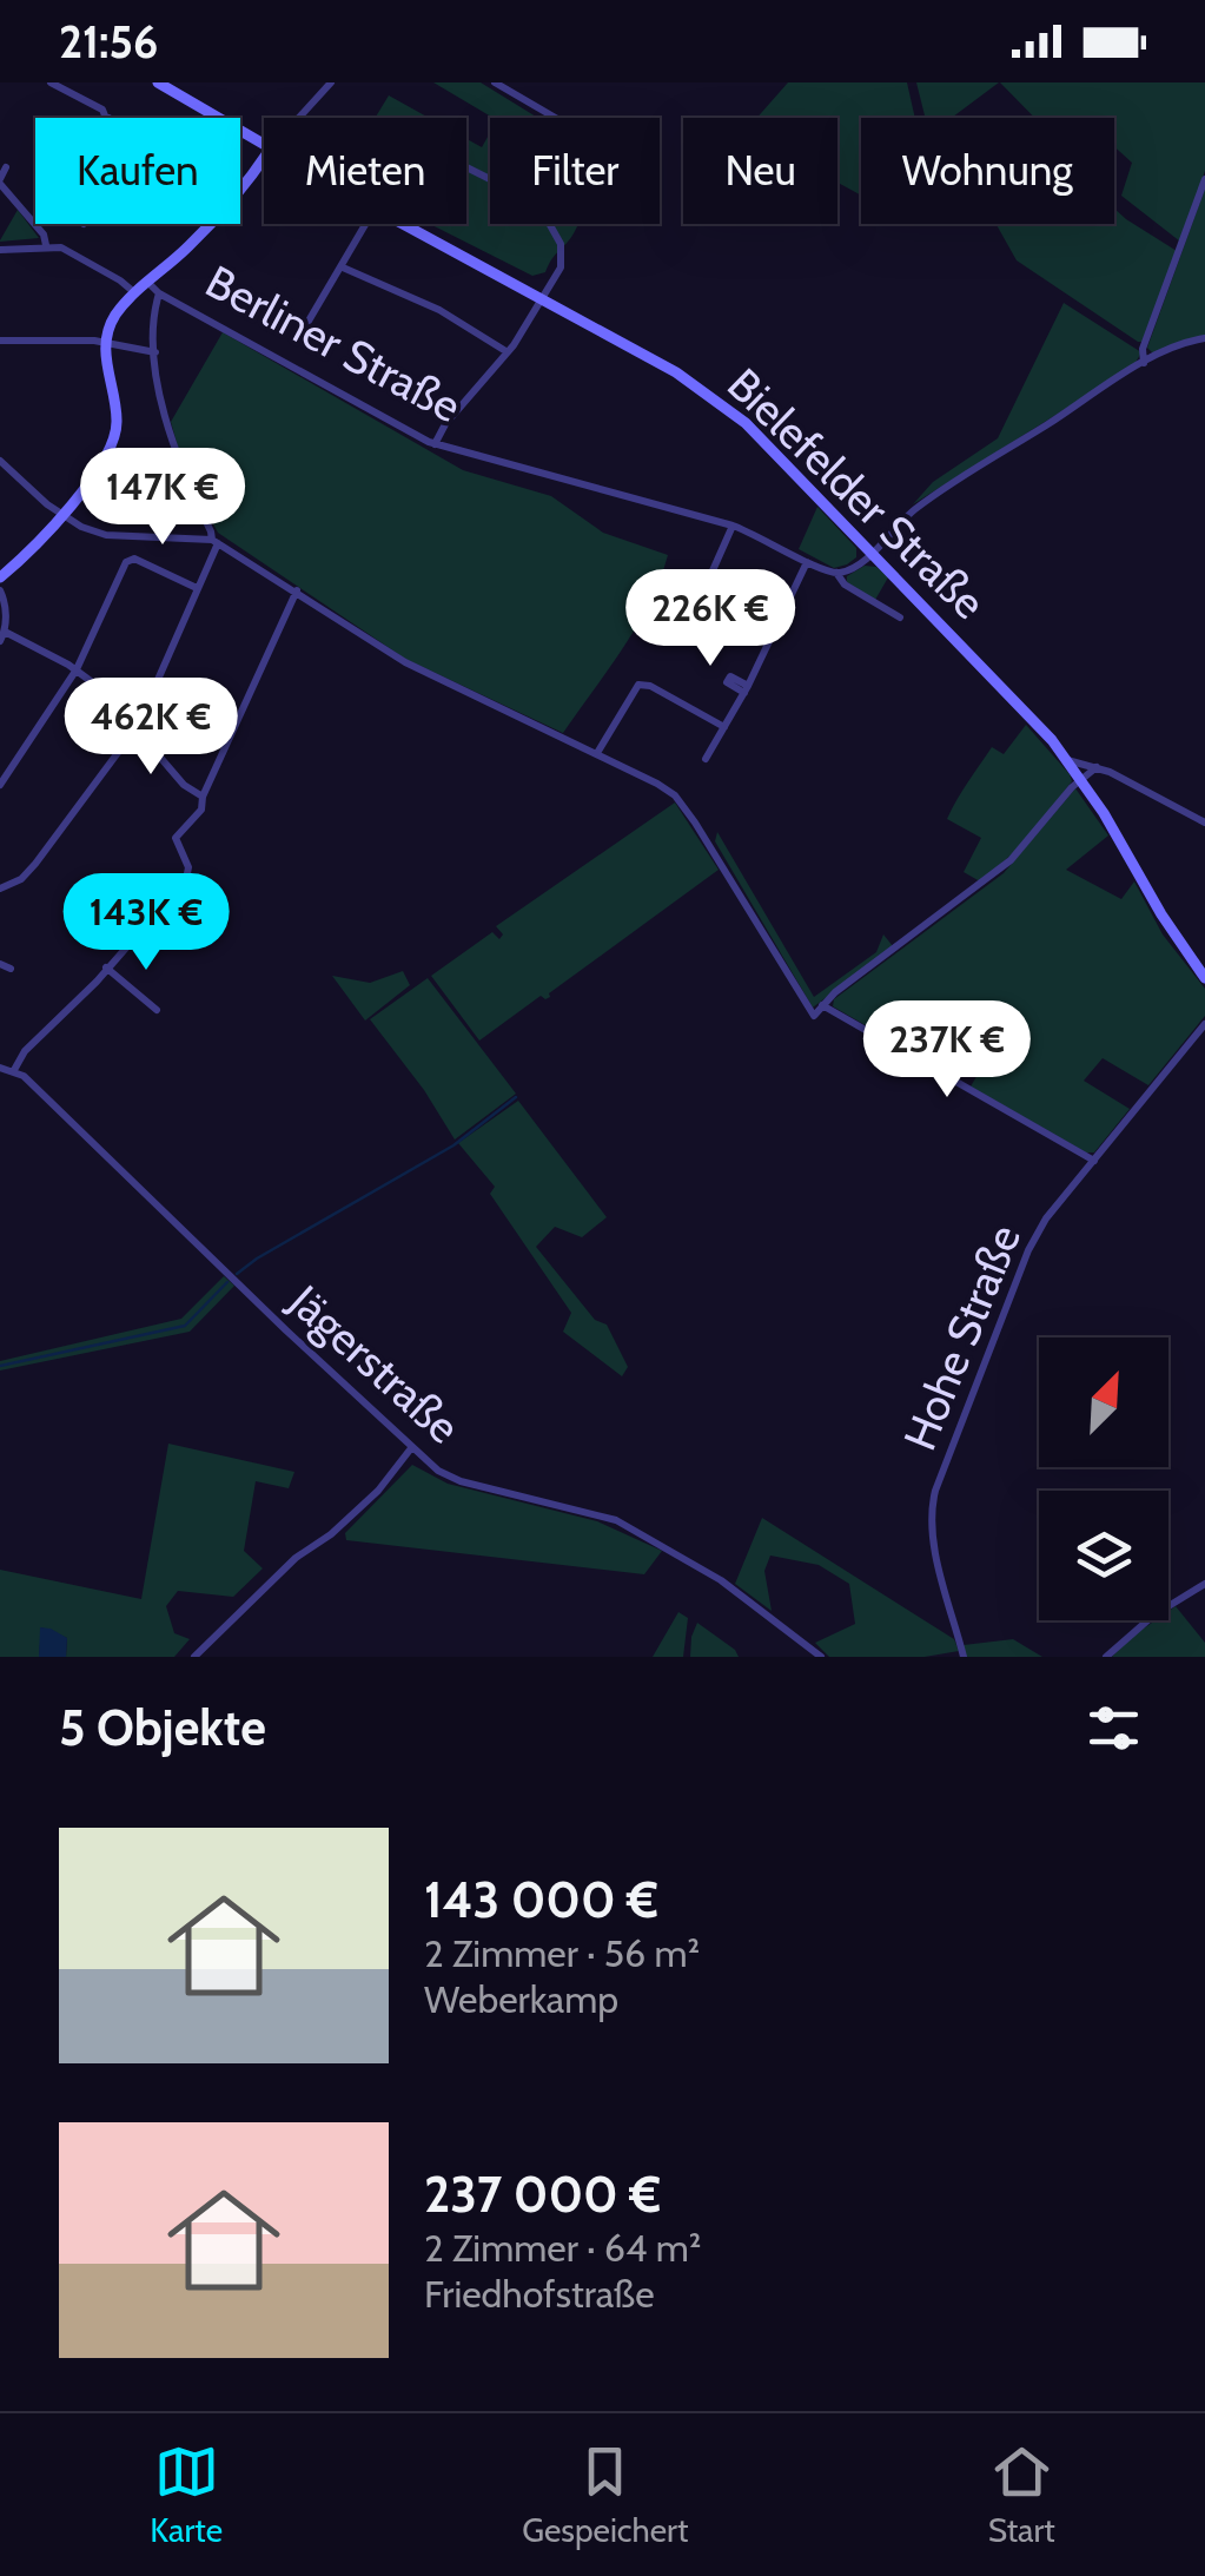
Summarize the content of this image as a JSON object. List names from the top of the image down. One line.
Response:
{"streets":{"main road":["Berliner Straße","Bielefelder Straße"],"street":["Hohe Straße","Jägerstraße"]},"north":"top right","page":{"status":"21:56","chip":["Kaufen","Mieten","Filter","Neu","Wohnung"],"price":["147K €","226K €","462K €","143K €","237K €"],"heading":"5 Objekte","list":[{"name":"143 000 €","note":"2 Zimmer · 56 m² · Weberkamp"},{"name":"237 000 €","note":"2 Zimmer · 64 m² · Friedhofstraße"}],"tabs":["Karte","Gespeichert","Start"]}}
